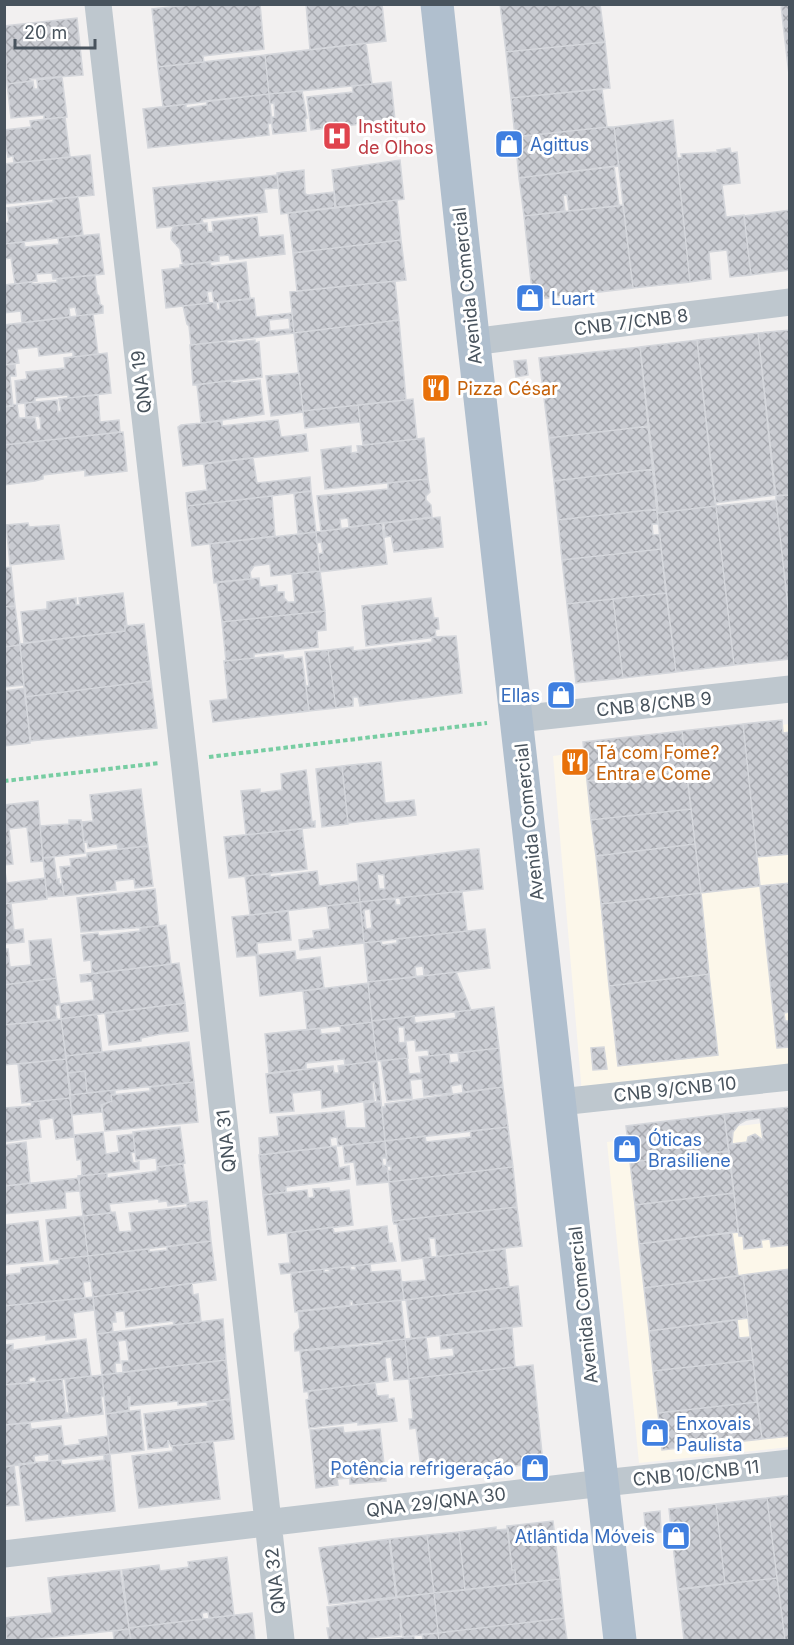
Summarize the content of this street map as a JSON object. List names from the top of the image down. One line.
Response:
{"streets":{"main road":["Avenida Comercial"],"street":["CNB 7/CNB 8","QNA 19","CNB 8/CNB 9","CNB 9/CNB 10","QNA 31","CNB 10/CNB 11","QNA 29/QNA 30","QNA 32"]},"crossings":[["Avenida Comercial","CNB 7/CNB 8"],["Avenida Comercial","CNB 8/CNB 9"],["Avenida Comercial","CNB 9/CNB 10"],["Avenida Comercial","CNB 10/CNB 11"],["Avenida Comercial","QNA 29/QNA 30"],["QNA 19","QNA 31"],["QNA 31","QNA 29/QNA 30"],["QNA 31","QNA 32"],["CNB 10/CNB 11","QNA 29/QNA 30"],["QNA 29/QNA 30","QNA 32"]],"places":{"hospital":["Instituto de Olhos"],"shop":["Agittus","Luart","Ellas","Óticas Brasiliene","Enxovais Paulista","Potência refrigeração","Atlântida Móveis"],"restaurant":["Pizza César","Tá com Fome? Entra e Come"]},"scale_bar":"20 m"}
